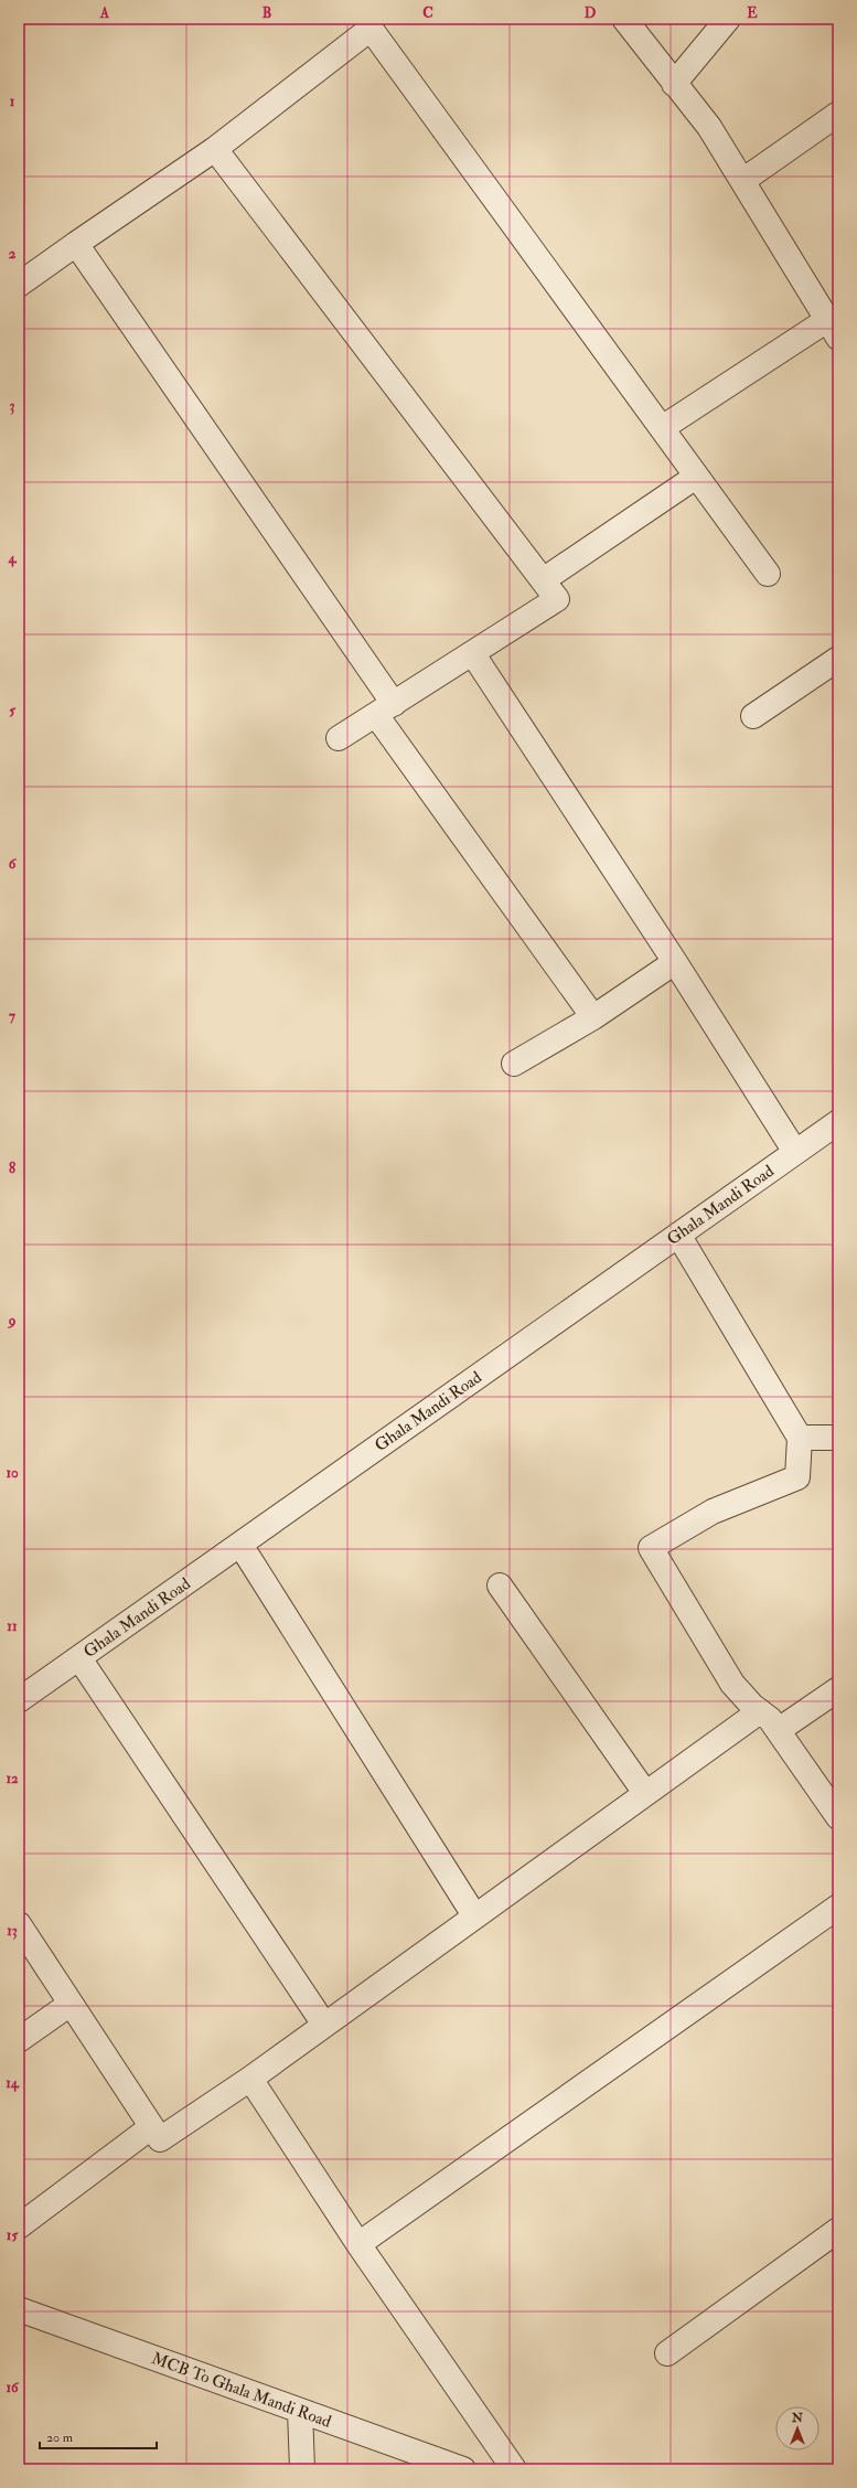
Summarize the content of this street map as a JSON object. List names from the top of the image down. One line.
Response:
{"streets":{"street":["Ghala Mandi Road","MCB To Ghala Mandi Road"]},"scale_bar":"20 m","north":"top","grid":{"columns":["A","B","C","D","E"],"rows":["1","2","3","4","5","6","7","8","9","10","11","12","13","14","15","16"]}}
